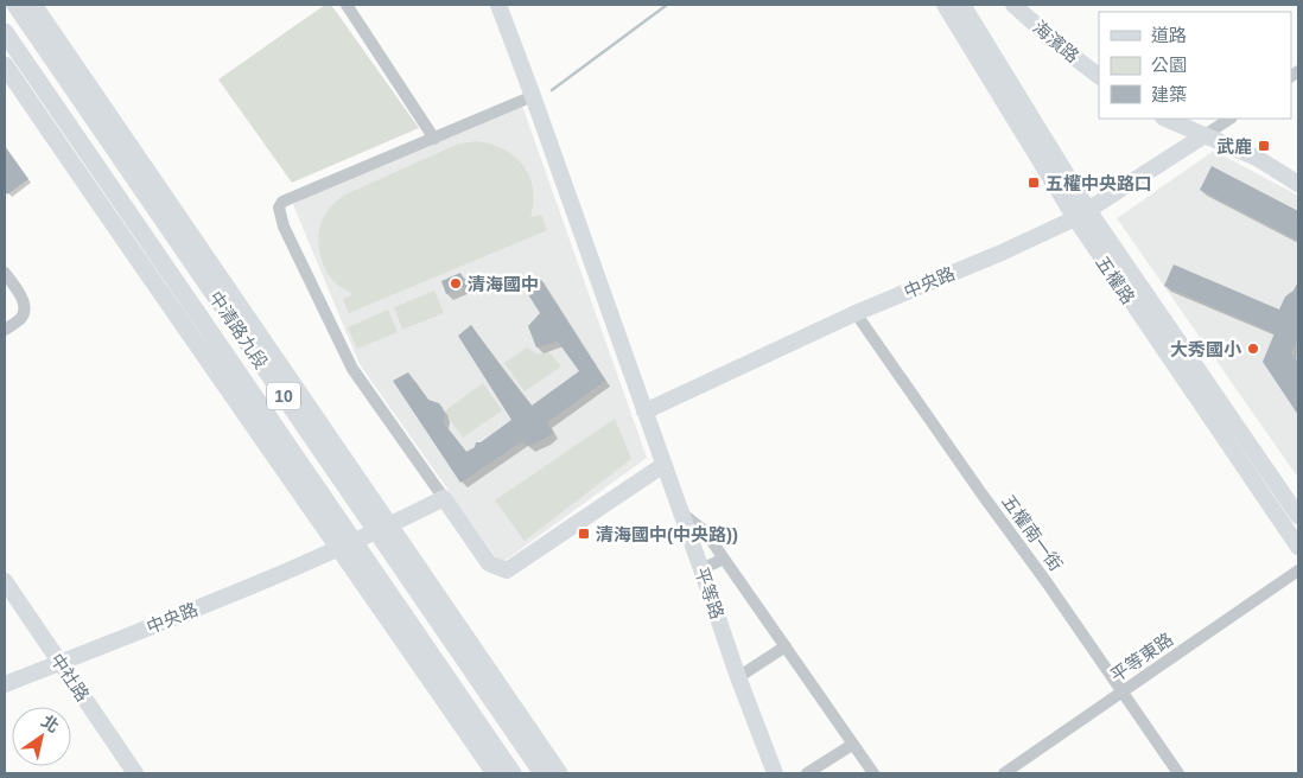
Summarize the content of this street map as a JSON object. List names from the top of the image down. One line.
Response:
{"streets":{"main road":["中清路九段","10"],"street":["海濱路","五權路","中央路","五權南一街","平等路","平等東路","中社路"]},"crossings":[["五權路","中央路"],["中央路","中清路九段"],["中央路","五權南一街"],["中央路","平等路"],["中央路","中社路"],["五權南一街","平等東路"]],"places":{"transit":["武鹿","五權中央路口","清海國中(中央路))"],"other":["清海國中","大秀國小"]},"legend":["道路","公園","建築"],"north":"top right"}
